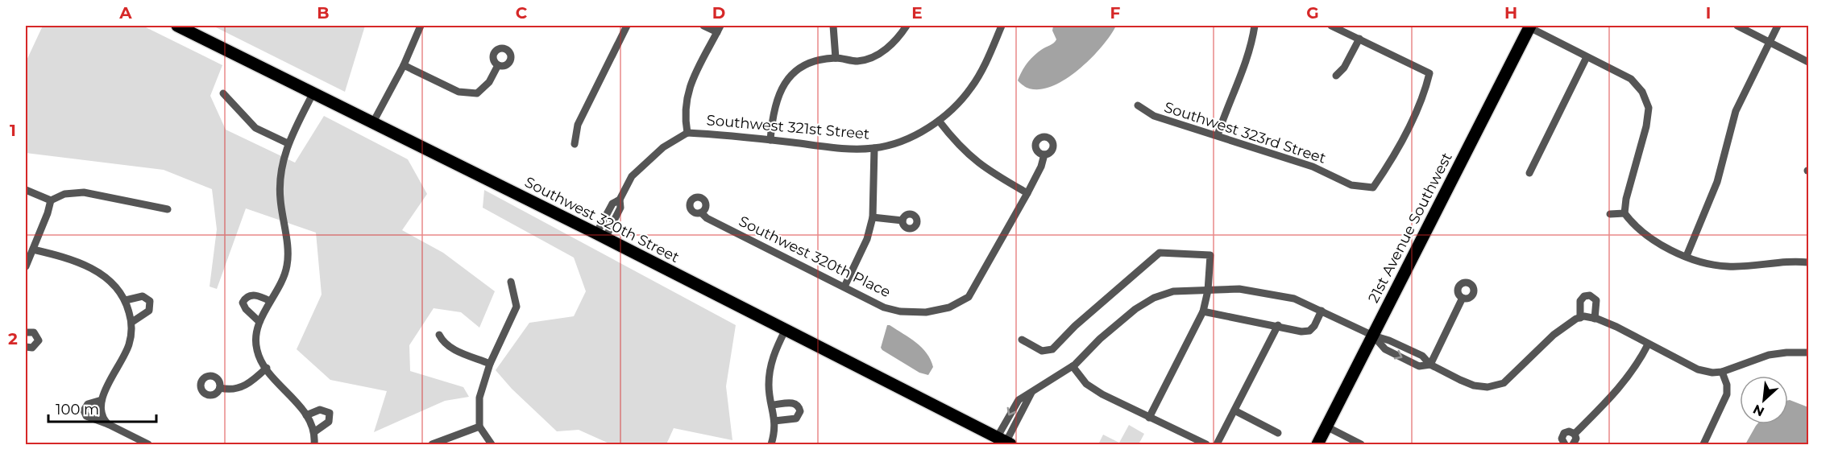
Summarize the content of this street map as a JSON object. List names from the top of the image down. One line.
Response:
{"streets":{"main road":["Southwest 320th Street","21st Avenue Southwest"],"street":["Southwest 321st Street","Southwest 323rd Street","Southwest 320th Place"]},"scale_bar":"100 m","north":"bottom left","grid":{"columns":["A","B","C","D","E","F","G","H","I"],"rows":["1","2"]}}
